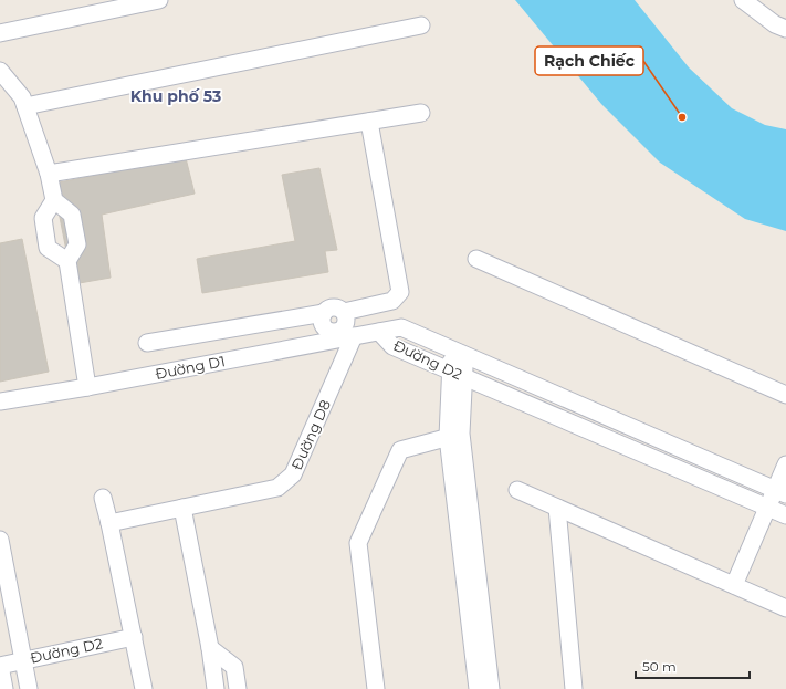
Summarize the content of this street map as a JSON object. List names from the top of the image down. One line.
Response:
{"streets":{"street":["Đường D2","Đường D1","Đường D8"]},"crossings":[["Đường D2","Đường D1"],["Đường D1","Đường D8"]],"districts":["Khu phố 53"],"places":["Rạch Chiếc"],"scale_bar":"50 m"}
